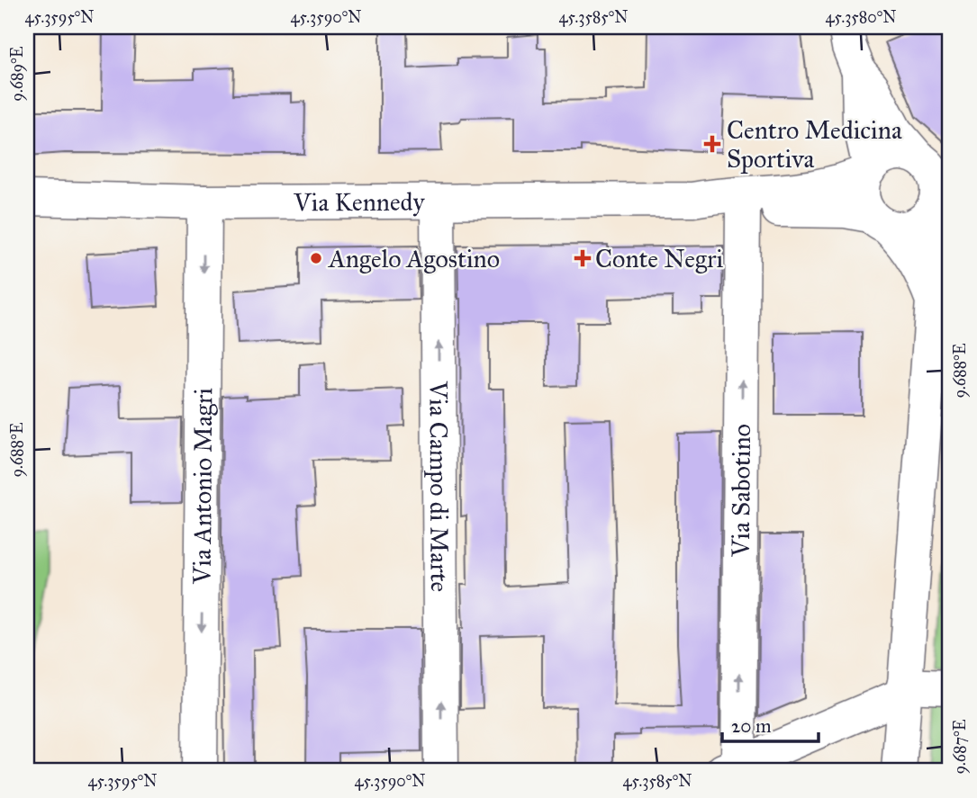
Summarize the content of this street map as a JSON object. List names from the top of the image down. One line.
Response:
{"streets":{"street":["Via Kennedy","Via Campo di Marte","Via Antonio Magri","Via Sabotino"]},"crossings":[["Via Kennedy","Via Campo di Marte"],["Via Kennedy","Via Antonio Magri"],["Via Kennedy","Via Sabotino"]],"one_way":["Via Campo di Marte","Via Antonio Magri"],"places":{"health":["Centro Medicina Sportiva","Conte Negri"],"other":["Angelo Agostino"]},"scale_bar":"20 m","coordinates":["45.3595°N","45.3590°N","45.3585°N","45.3580°N","9.689°E","9.688°E","9.687°E"]}
